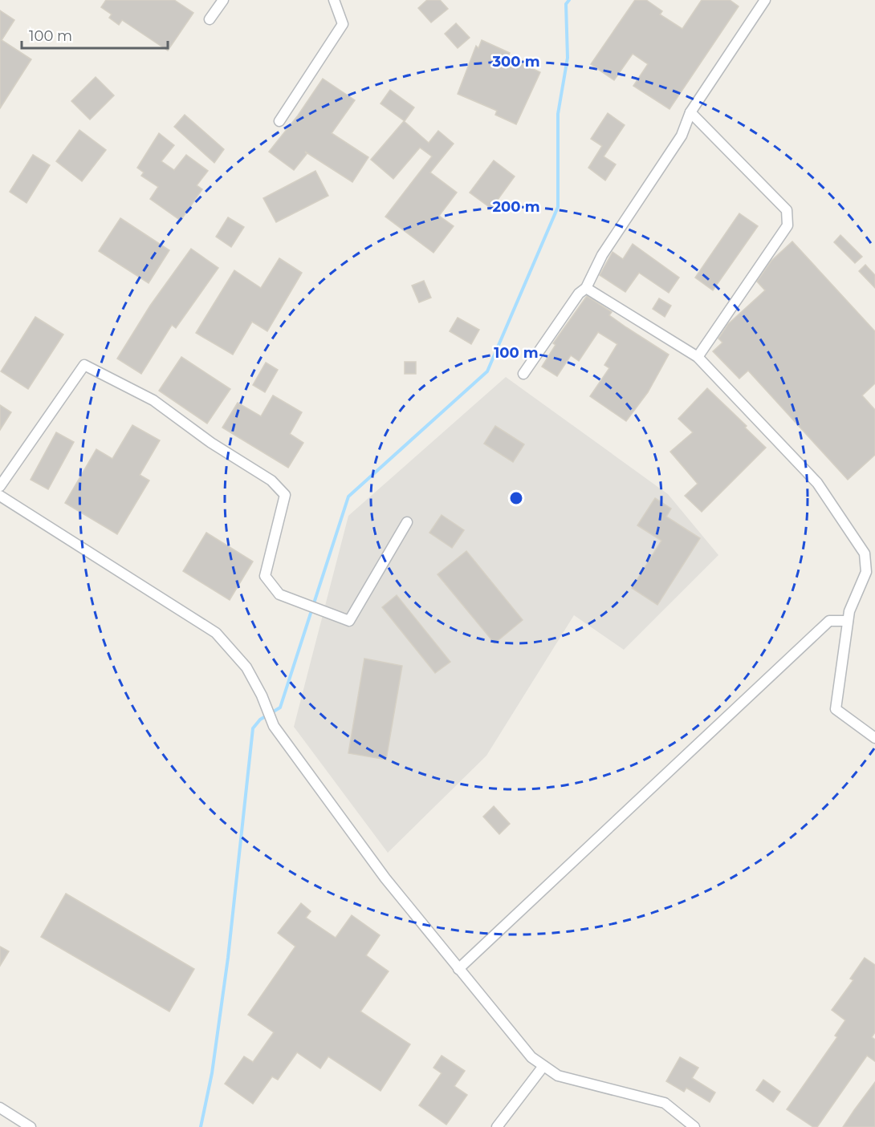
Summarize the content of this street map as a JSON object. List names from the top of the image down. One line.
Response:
{"scale_bar":"100 m","rings":["300 m","200 m","100 m"]}
